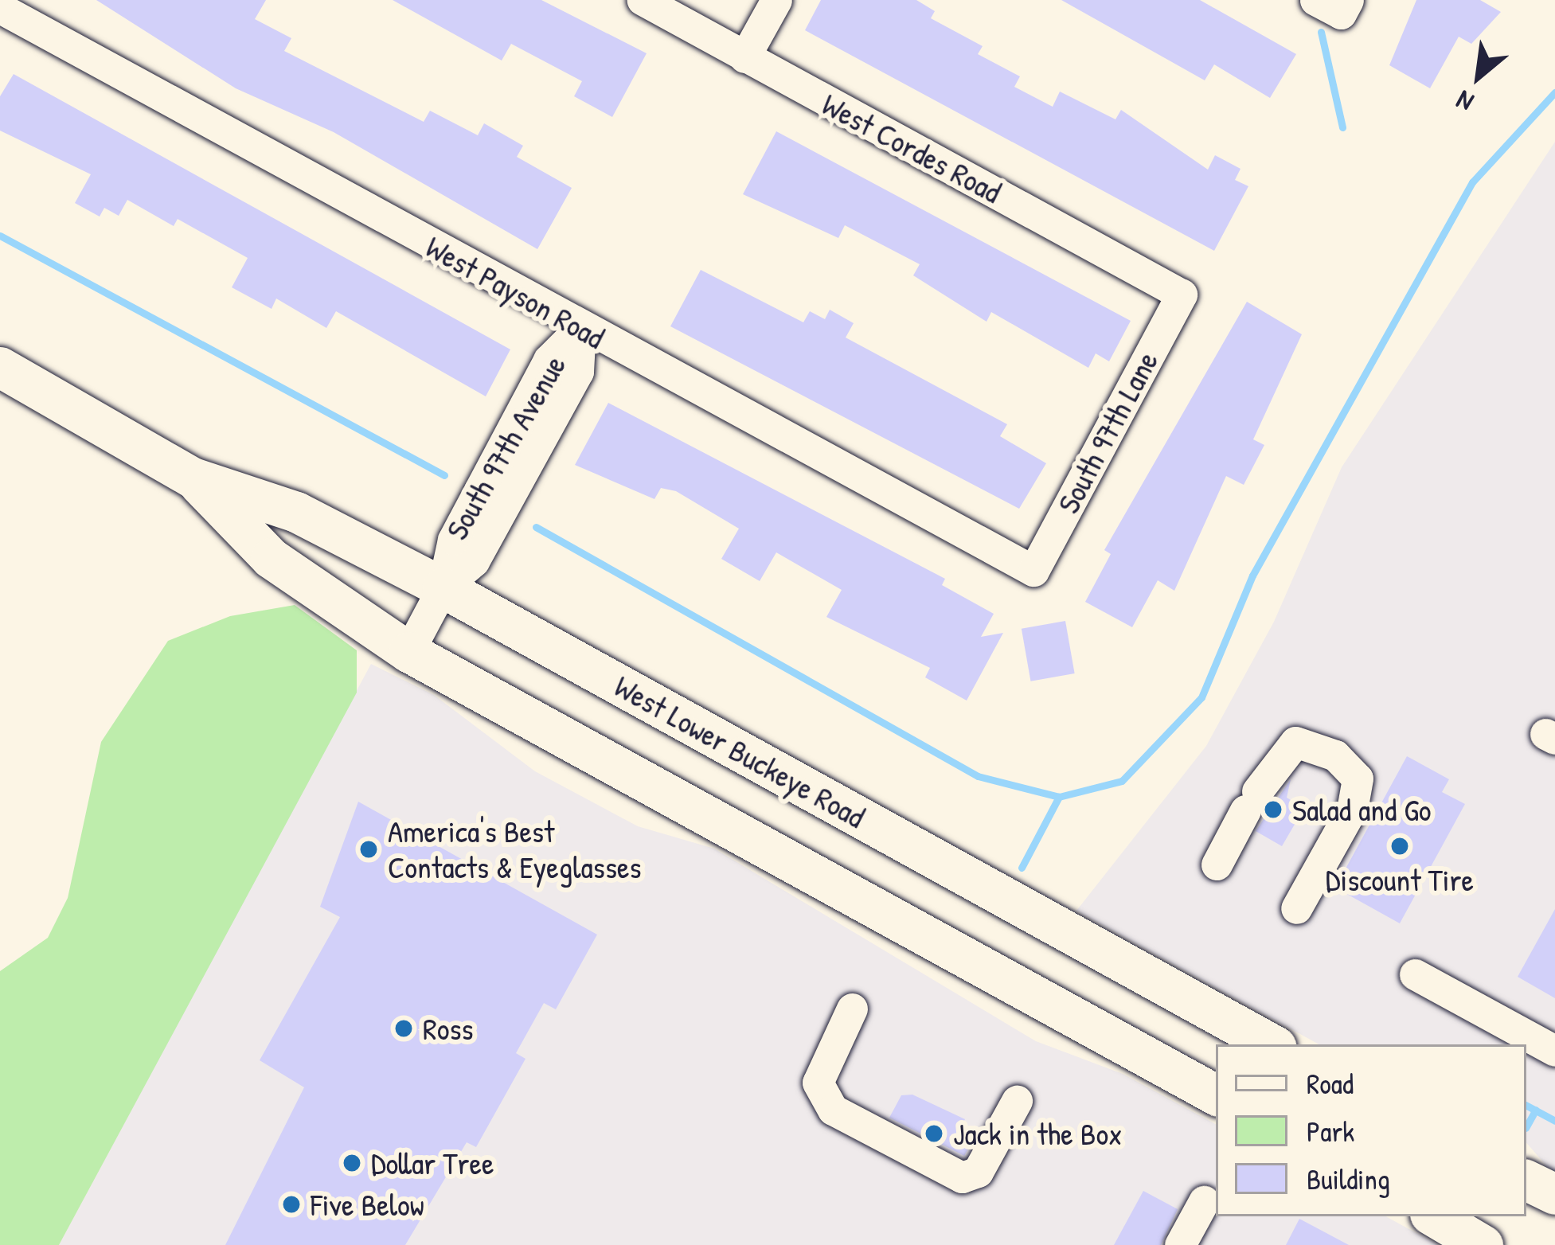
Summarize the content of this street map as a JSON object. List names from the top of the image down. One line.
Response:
{"streets":{"main road":["West Lower Buckeye Road"],"street":["West Cordes Road","West Payson Road","South 97th Lane","South 97th Avenue"]},"crossings":[["West Cordes Road","South 97th Lane"],["West Payson Road","South 97th Lane"],["West Payson Road","South 97th Avenue"],["South 97th Avenue","West Lower Buckeye Road"]],"places":["Salad and Go","Discount Tire","America's Best Contacts & Eyeglasses","Ross","Jack in the Box","Dollar Tree","Five Below"],"legend":["Road","Park","Building"],"north":"bottom left"}
